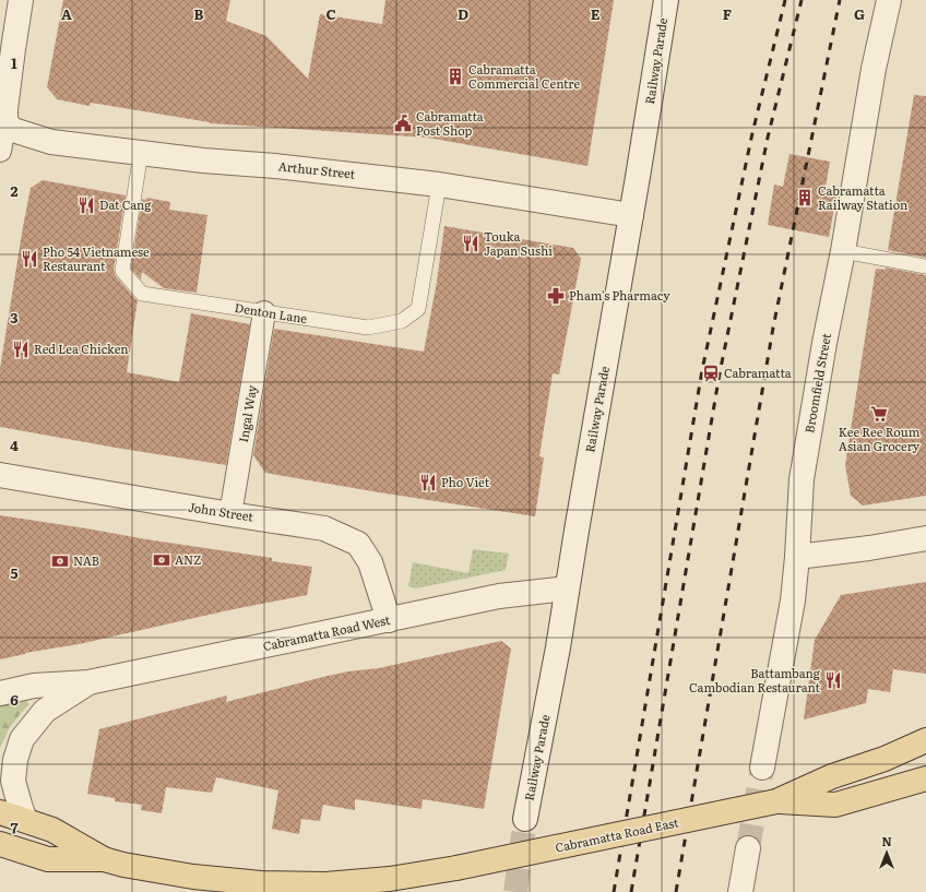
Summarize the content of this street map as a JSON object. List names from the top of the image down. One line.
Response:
{"streets":{"main road":["Cabramatta Road East"],"street":["Railway Parade","Arthur Street","Broomfield Street","Ingal Way","John Street","Cabramatta Road West"],"lane":["Denton Lane"]},"crossings":[["Railway Parade","Arthur Street"],["Railway Parade","Cabramatta Road West"],["Arthur Street","Denton Lane"],["Denton Lane","Ingal Way"],["Ingal Way","John Street"],["John Street","Cabramatta Road West"]],"places":{"building":["Cabramatta Commercial Centre","Cabramatta Railway Station"],"public building":["Cabramatta Post Shop"],"restaurant":["Dat Cang","Touka Japan Sushi","Pho 54 Vietnamese Restaurant","Red Lea Chicken","Pho Viet","Battambang Cambodian Restaurant"],"pharmacy":["Pham's Pharmacy"],"station":["Cabramatta"],"supermarket":["Kee Ree Roum Asian Grocery"],"bank":["ANZ","NAB"]},"north":"top","grid":{"columns":["A","B","C","D","E","F","G"],"rows":["1","2","3","4","5","6","7"]}}
